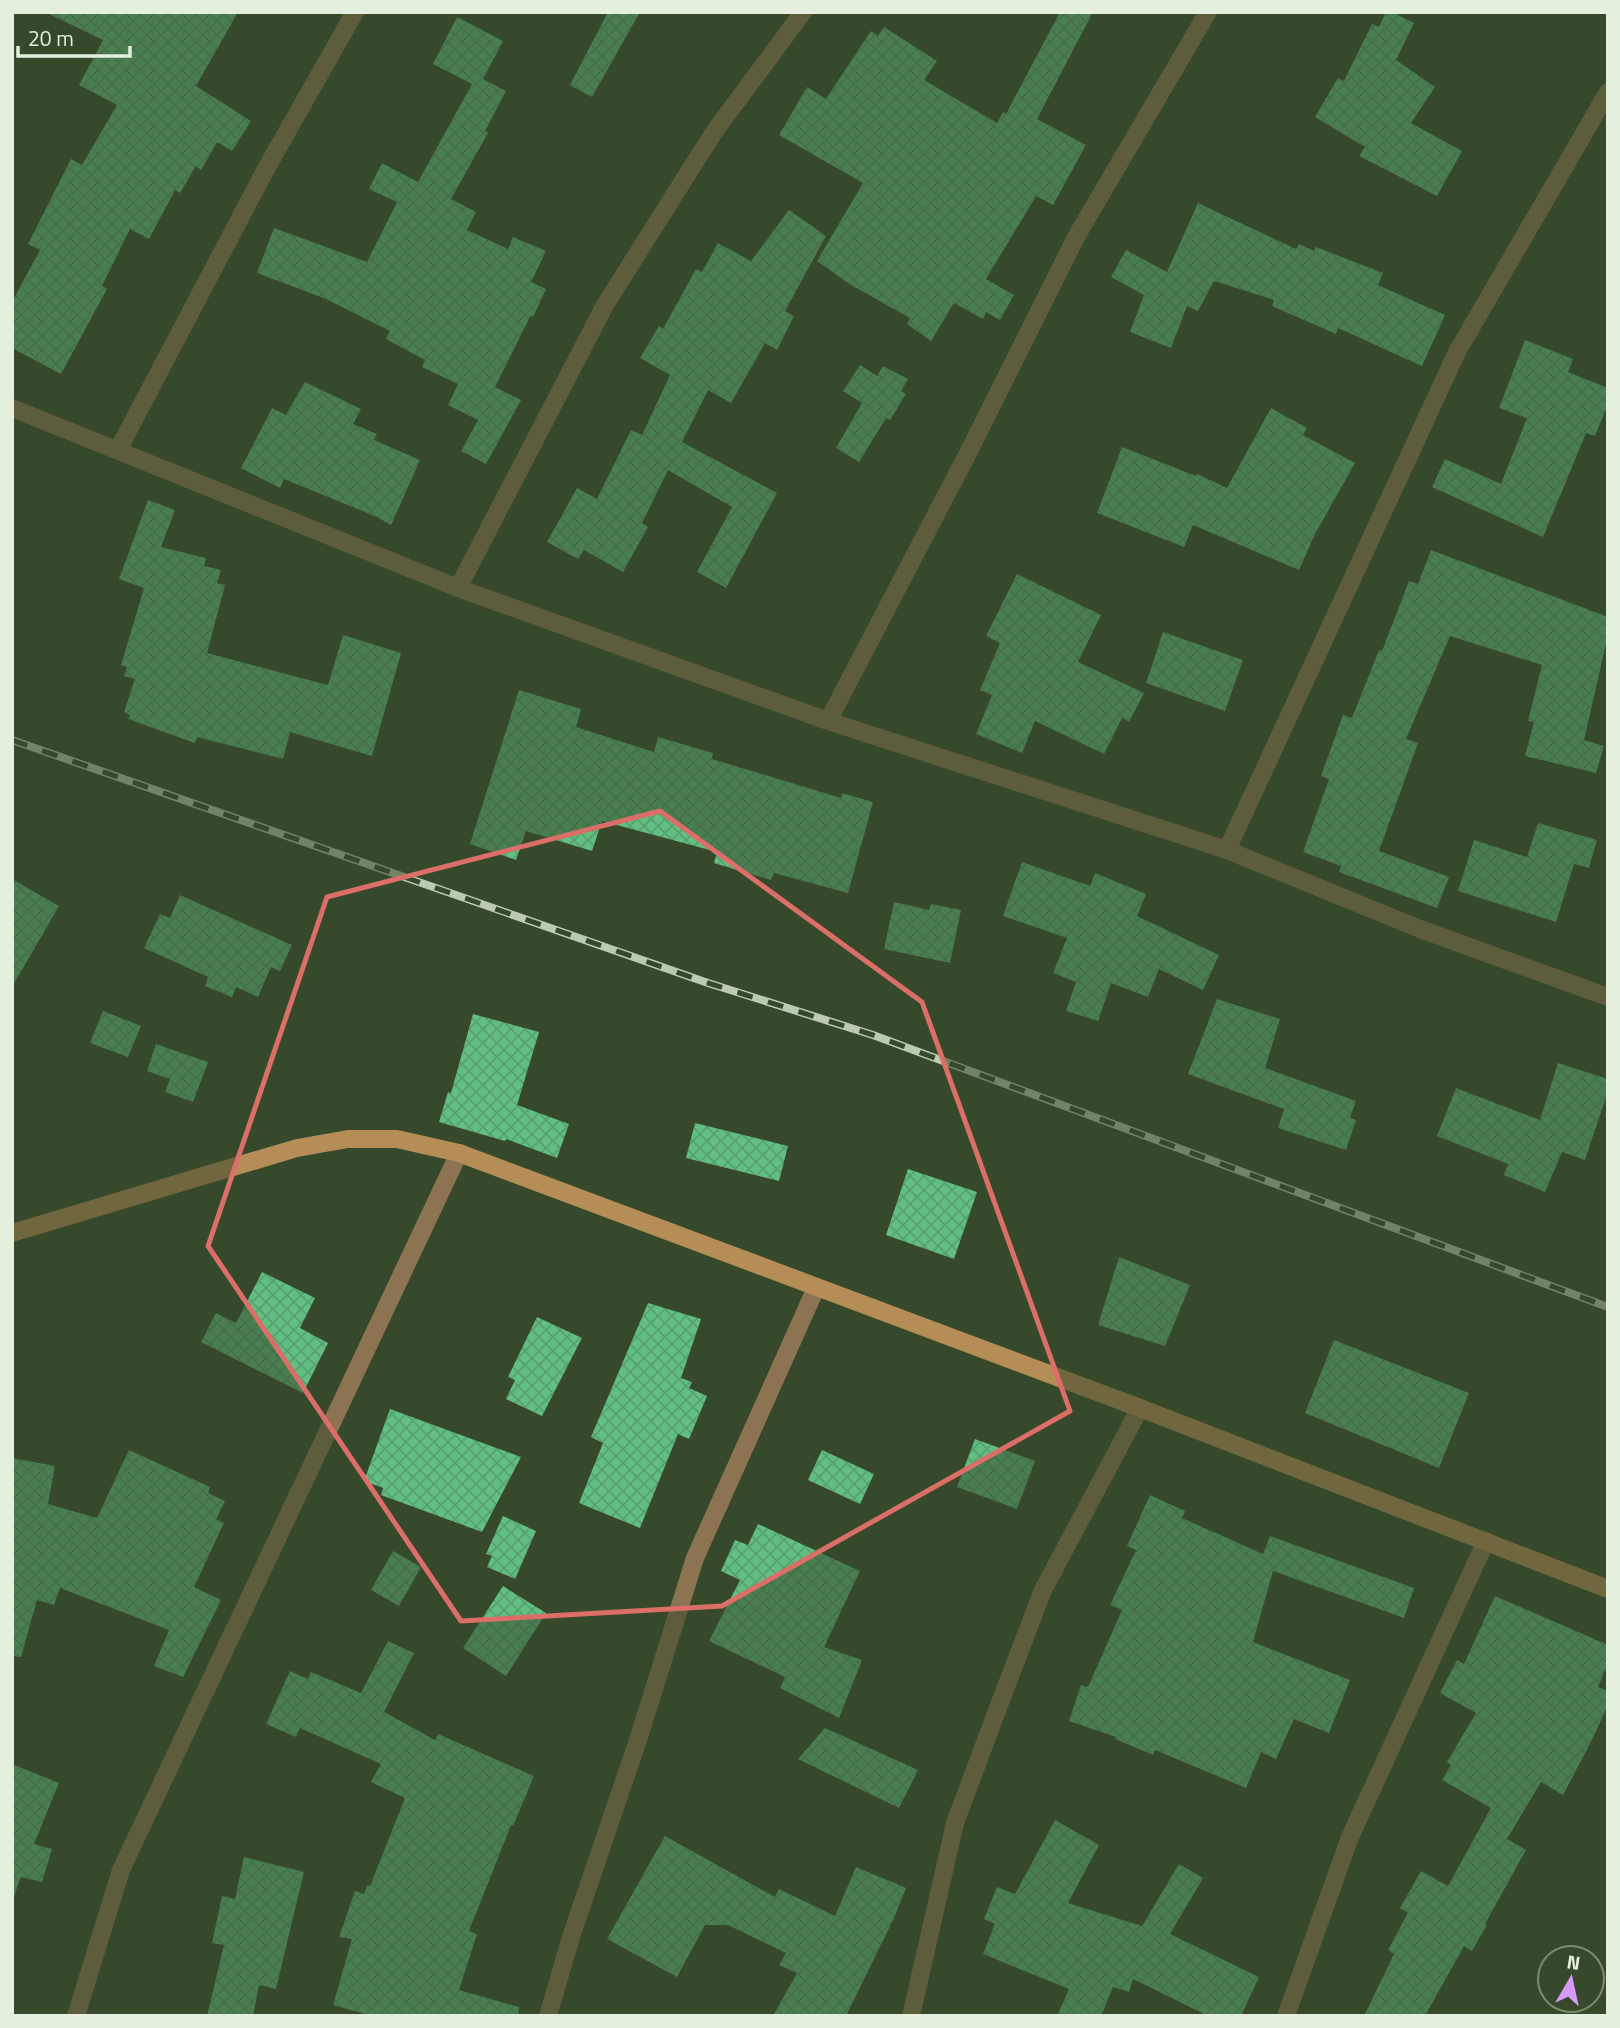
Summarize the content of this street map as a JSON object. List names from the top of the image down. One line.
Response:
{"scale_bar":"20 m","north":"top"}
